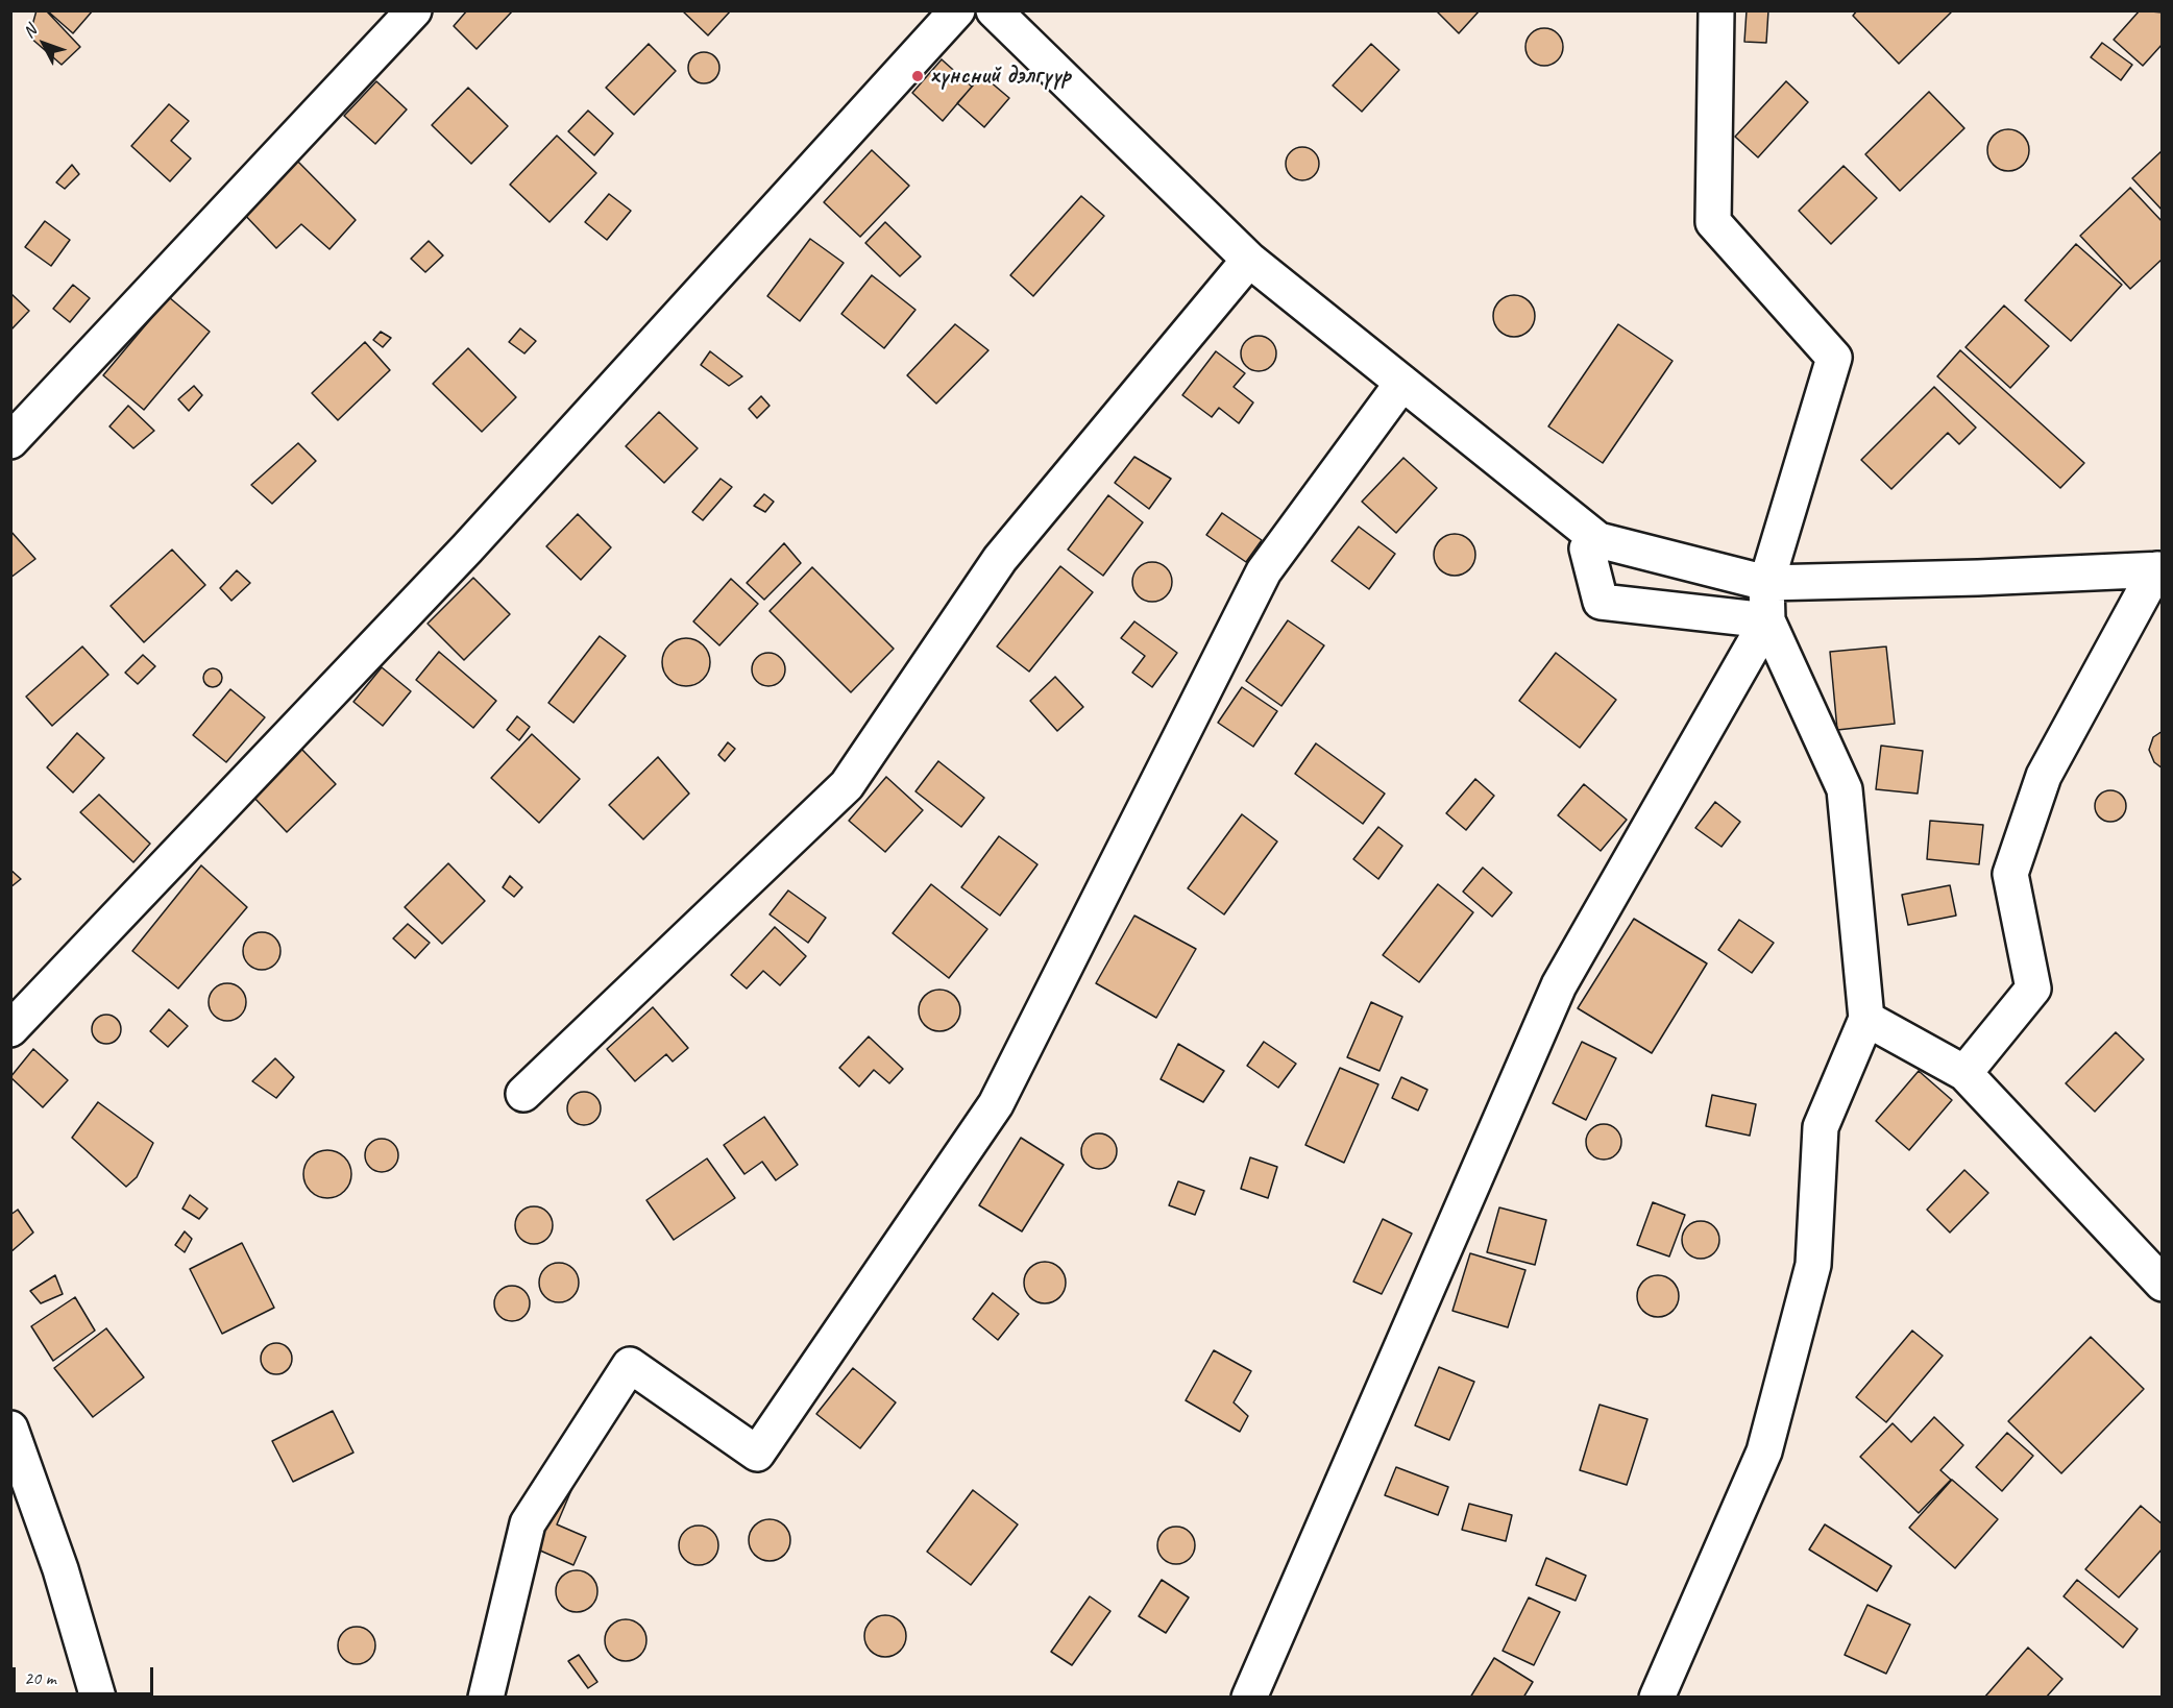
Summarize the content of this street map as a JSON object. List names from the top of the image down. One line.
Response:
{"places":["хүнсний дэлгүүр"],"scale_bar":"20 m","north":"top left"}
